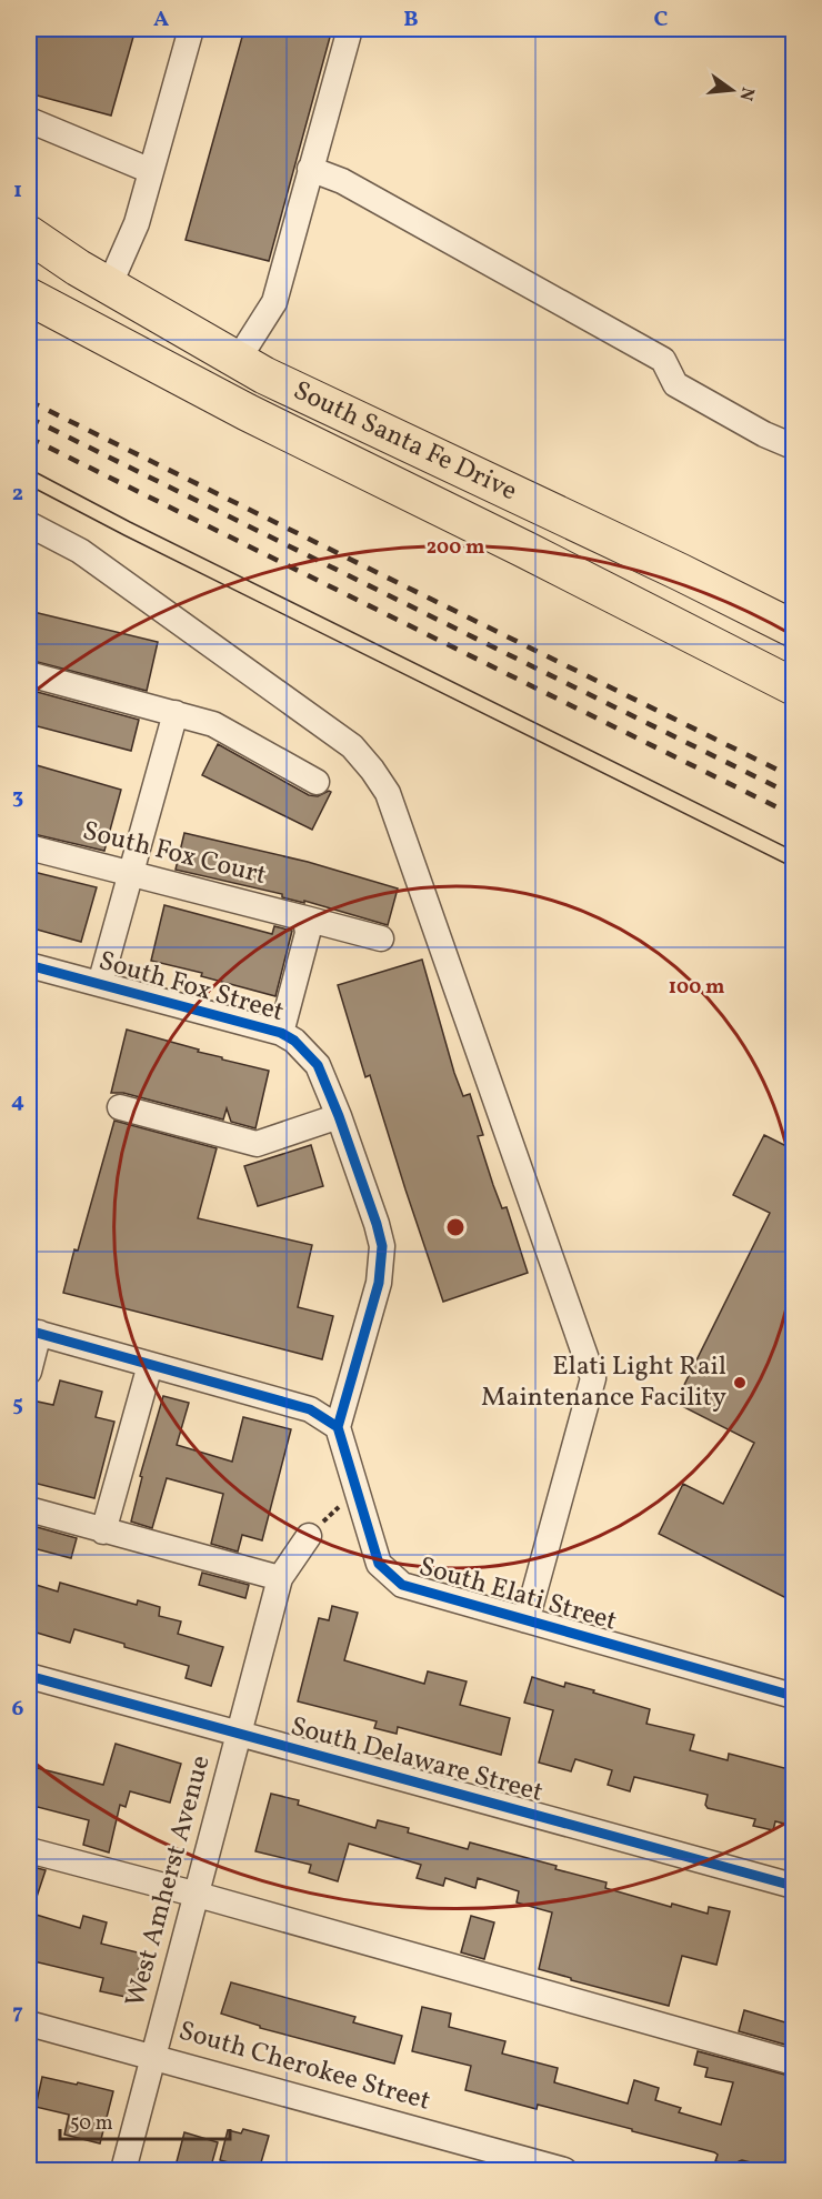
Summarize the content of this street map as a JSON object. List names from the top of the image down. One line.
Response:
{"streets":{"highway":["South Santa Fe Drive"],"street":["South Fox Court","South Fox Street","South Elati Street","South Delaware Street","West Amherst Avenue","South Cherokee Street"]},"crossings":[["South Delaware Street","West Amherst Avenue"],["West Amherst Avenue","South Cherokee Street"]],"places":["Elati Light Rail Maintenance Facility"],"scale_bar":"50 m","north":"right","grid":{"columns":["A","B","C"],"rows":["1","2","3","4","5","6","7"]},"rings":["200 m","100 m"]}
